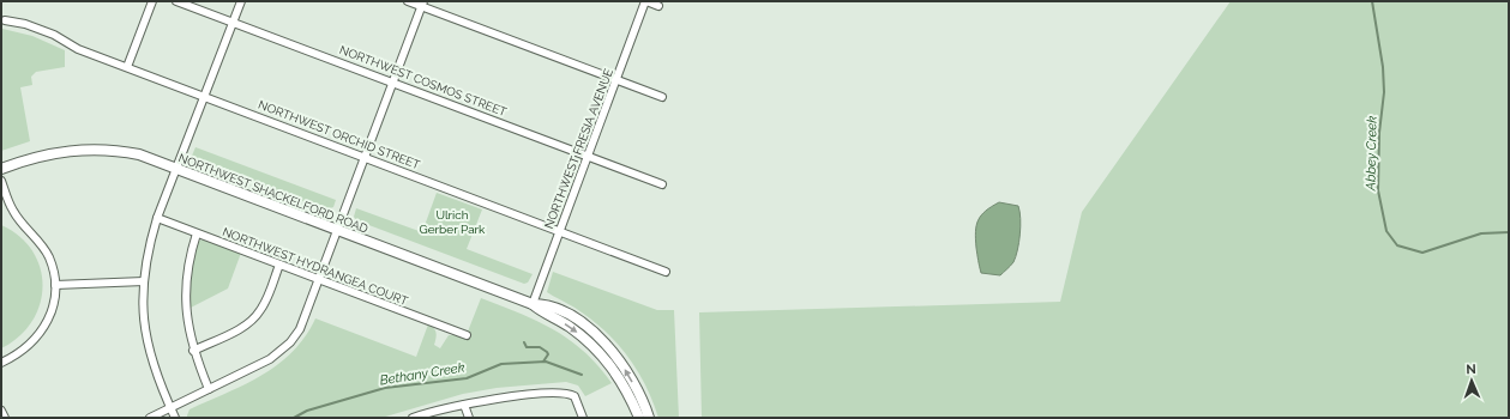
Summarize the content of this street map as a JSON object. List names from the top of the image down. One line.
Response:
{"streets":{"street":["NORTHWEST COSMOS STREET","NORTHWEST ORCHID STREET","NORTHWEST FRESIA AVENUE","NORTHWEST SHACKELFORD ROAD","NORTHWEST HYDRANGEA COURT"]},"crossings":[["NORTHWEST COSMOS STREET","NORTHWEST FRESIA AVENUE"],["NORTHWEST ORCHID STREET","NORTHWEST FRESIA AVENUE"],["NORTHWEST FRESIA AVENUE","NORTHWEST SHACKELFORD ROAD"]],"water":["Abbey Creek","Bethany Creek"],"parks":["Ulrich Gerber Park"],"north":"top"}
